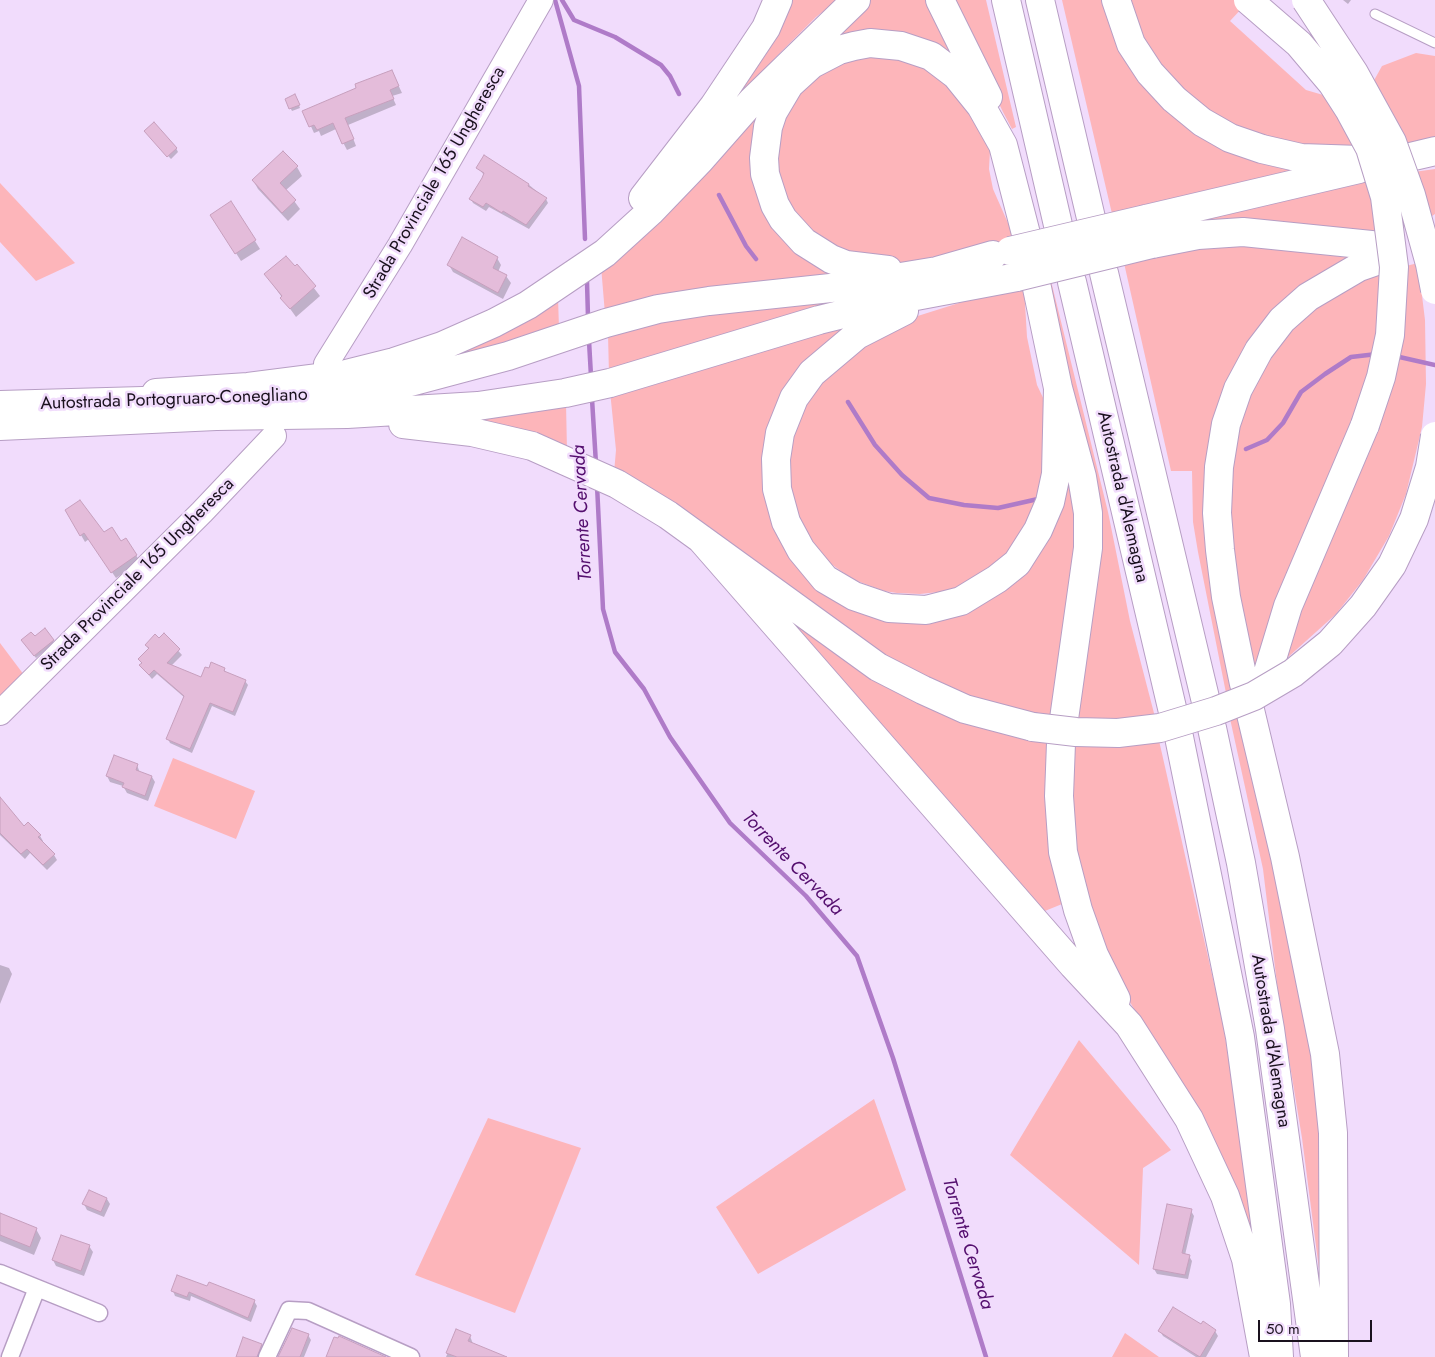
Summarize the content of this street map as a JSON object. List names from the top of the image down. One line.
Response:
{"streets":{"highway":["Autostrada Portogruaro-Conegliano","Autostrada d'Alemagna"],"main road":["Strada Provinciale 165 Ungheresca"]},"water":["Torrente Cervada"],"scale_bar":"50 m"}
